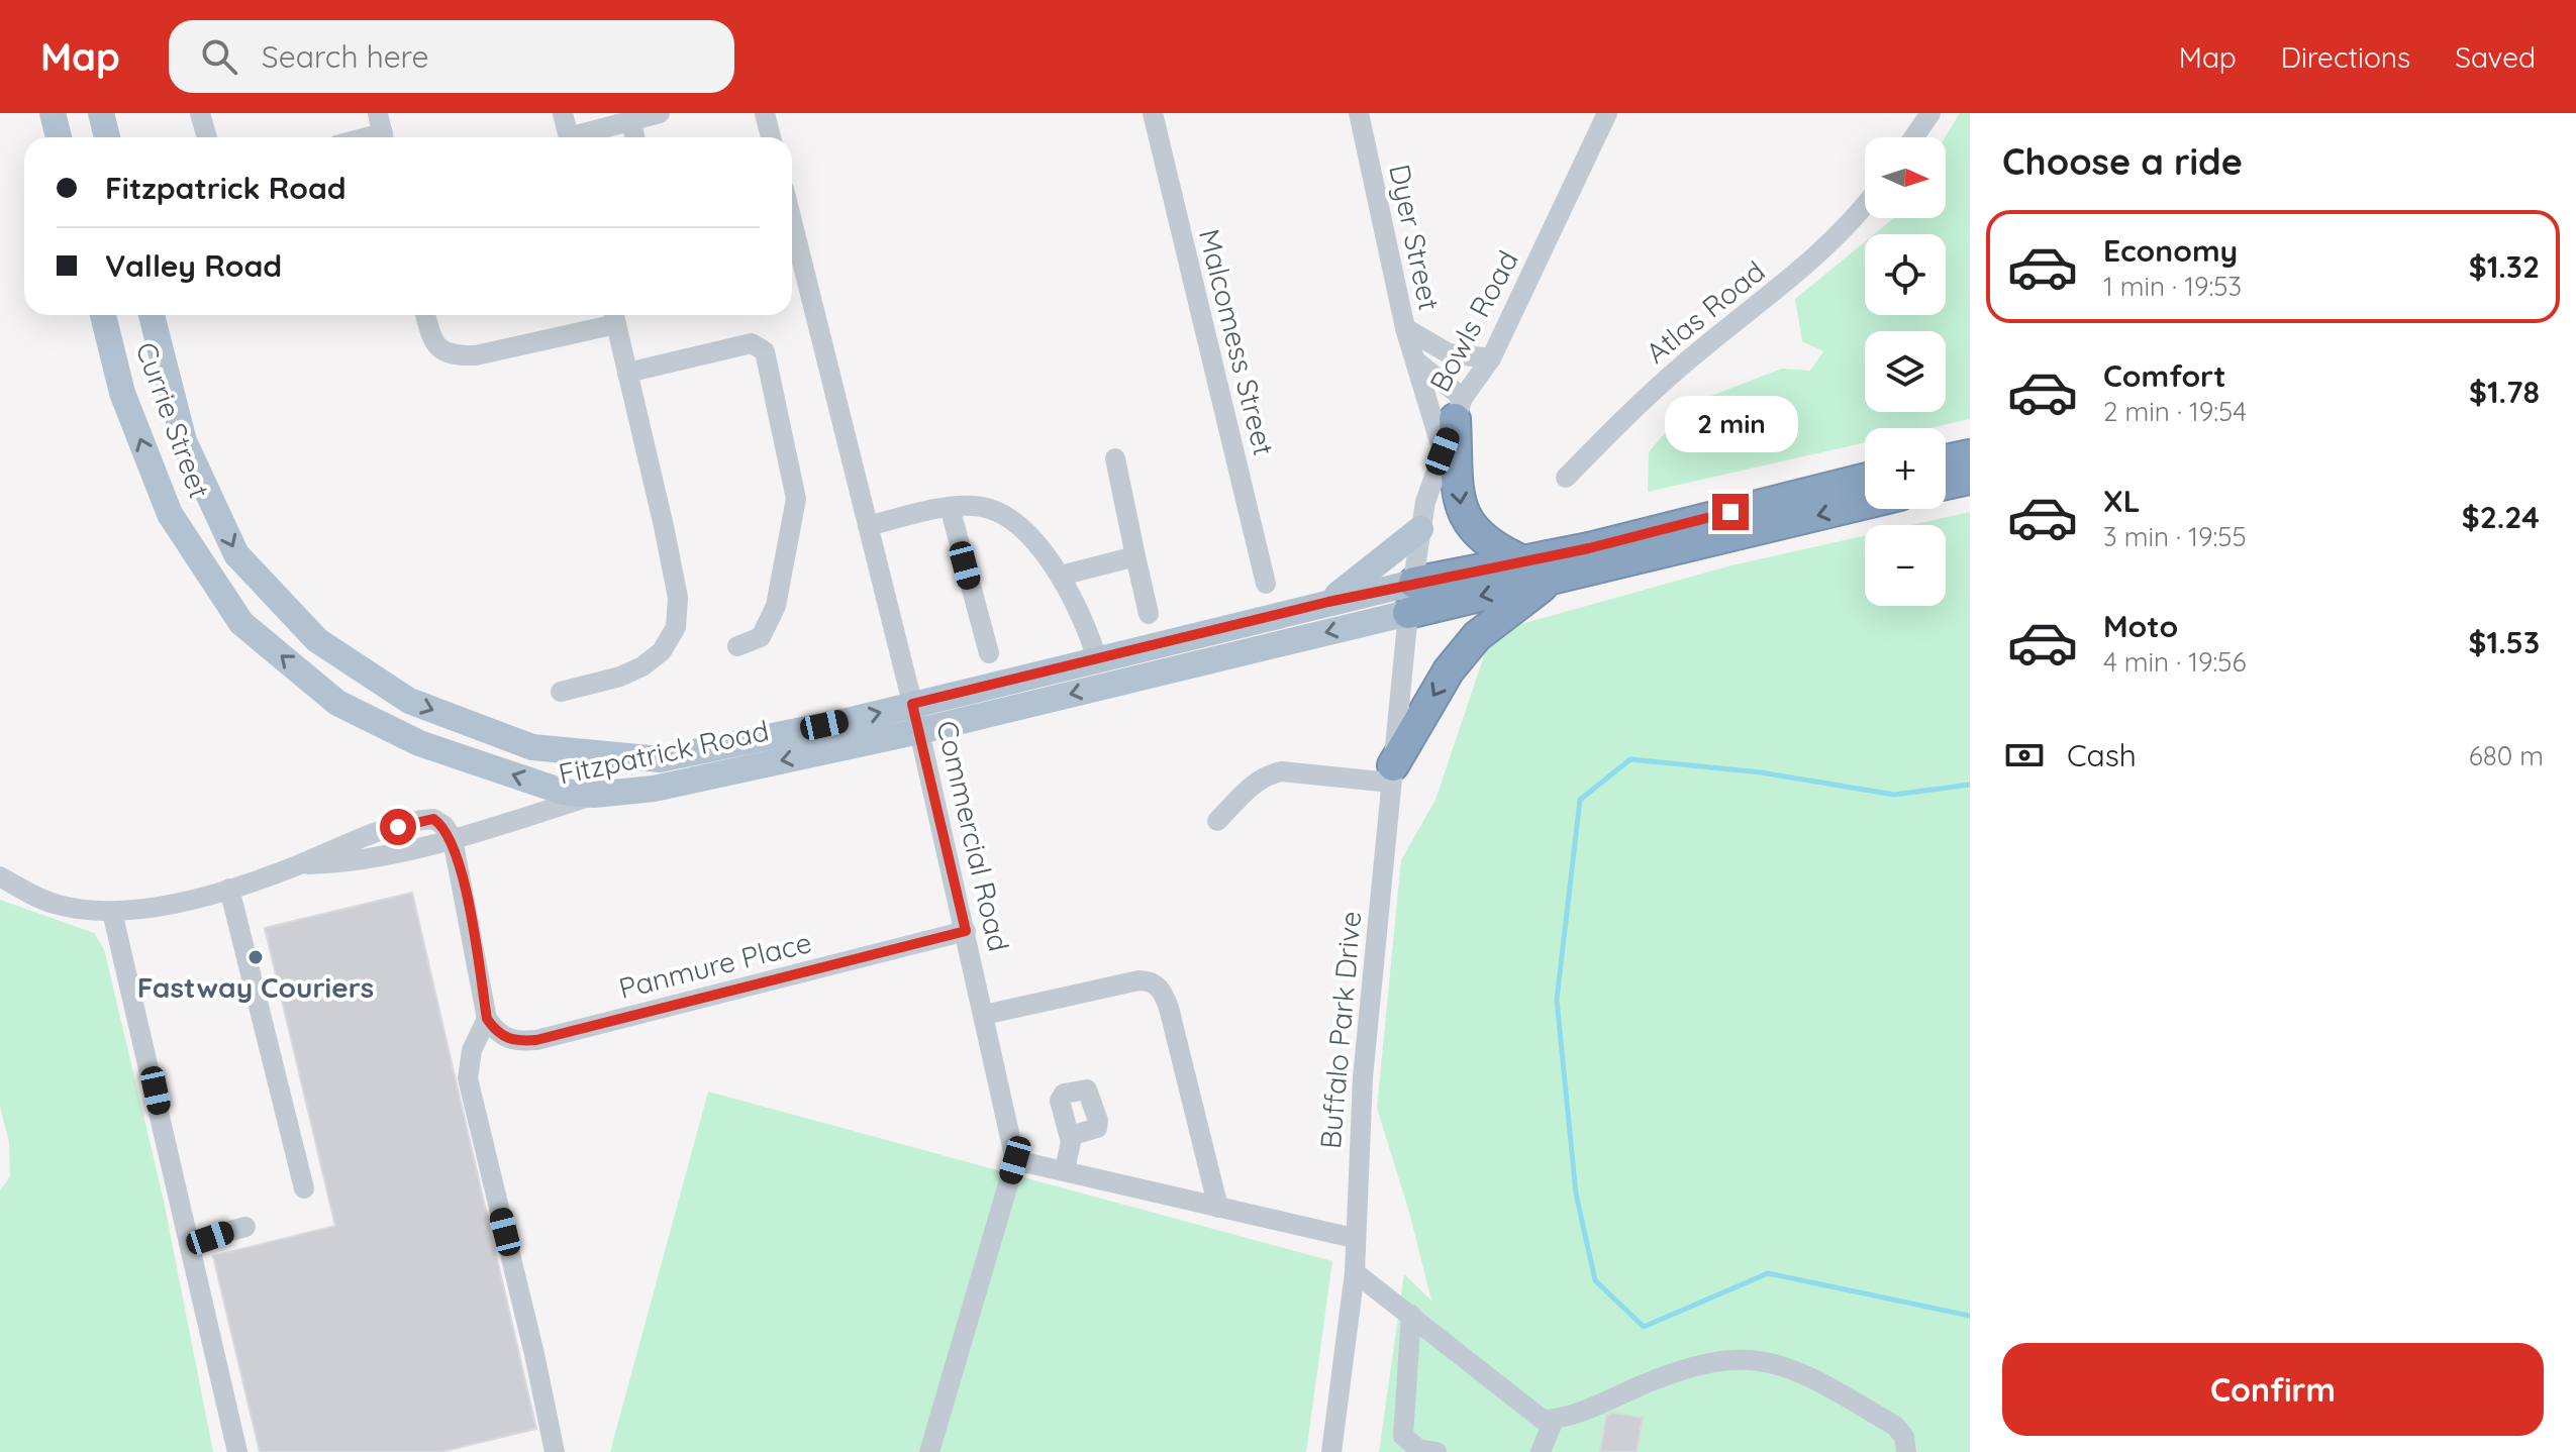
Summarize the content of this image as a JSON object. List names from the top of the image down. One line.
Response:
{"streets":{"main road":["Currie Street","Fitzpatrick Road"],"street":["Dyer Street","Atlas Road","Bowls Road","Malcomess Street","Commercial Road","Panmure Place","Buffalo Park Drive"]},"crossings":[["Dyer Street","Bowls Road"],["Bowls Road","Fitzpatrick Road"],["Bowls Road","Buffalo Park Drive"],["Currie Street","Fitzpatrick Road"],["Fitzpatrick Road","Commercial Road"],["Fitzpatrick Road","Buffalo Park Drive"],["Commercial Road","Panmure Place"]],"places":["Fastway Couriers"],"north":"right","page":{"header":"Map","search":"Search here","nav":["Map","Directions","Saved"],"heading":"Choose a ride","map_buttons":["+","−"],"banner":["Fitzpatrick Road","Valley Road"],"list":[{"name":"Economy","note":"1 min · 19:53","value":"$1.32"},{"name":"Comfort","note":"2 min · 19:54","value":"$1.78"},{"name":"XL","note":"3 min · 19:55","value":"$2.24"},{"name":"Moto","note":"4 min · 19:56","value":"$1.53"}],"bubble":"2 min","pay":["Cash","680 m"],"buttons":"Confirm"}}
